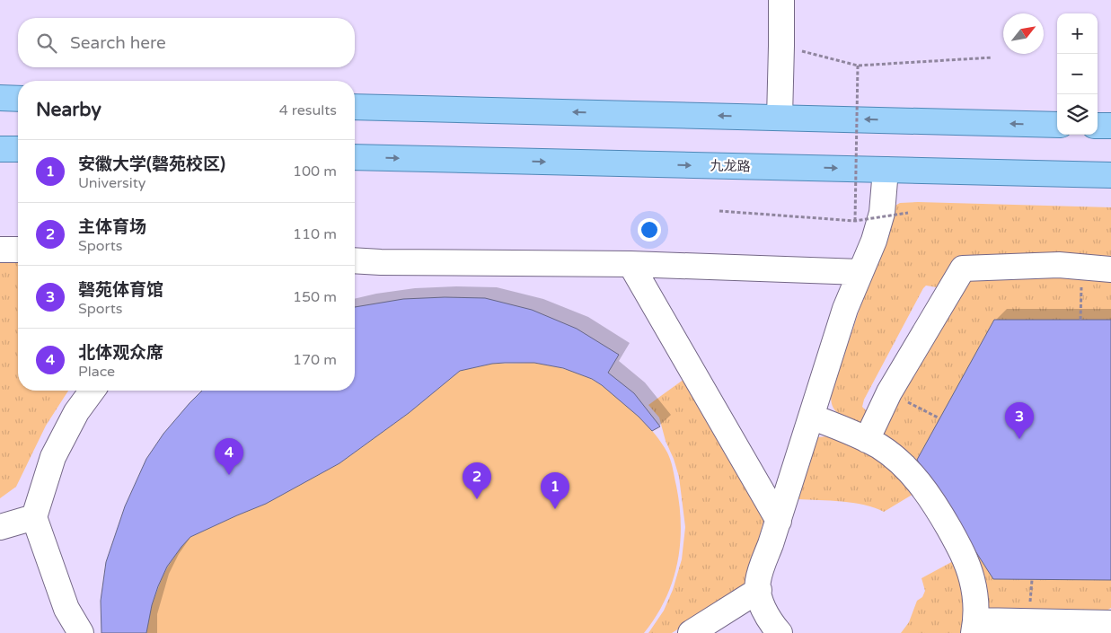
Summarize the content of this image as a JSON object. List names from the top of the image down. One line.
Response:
{"streets":{"main road":["九龙路"]},"north":"top right","page":{"map_buttons":["+","−"],"search":"Search here","heading":["Nearby","4 results"],"list":[{"mark":"1","name":"安徽大学(磬苑校区)","note":"University","value":"100 m"},{"mark":"2","name":"主体育场","note":"Sports","value":"110 m"},{"mark":"3","name":"磬苑体育馆","note":"Sports","value":"150 m"},{"mark":"4","name":"北体观众席","note":"Place","value":"170 m"}],"pins":["3","4","2","1"]}}
